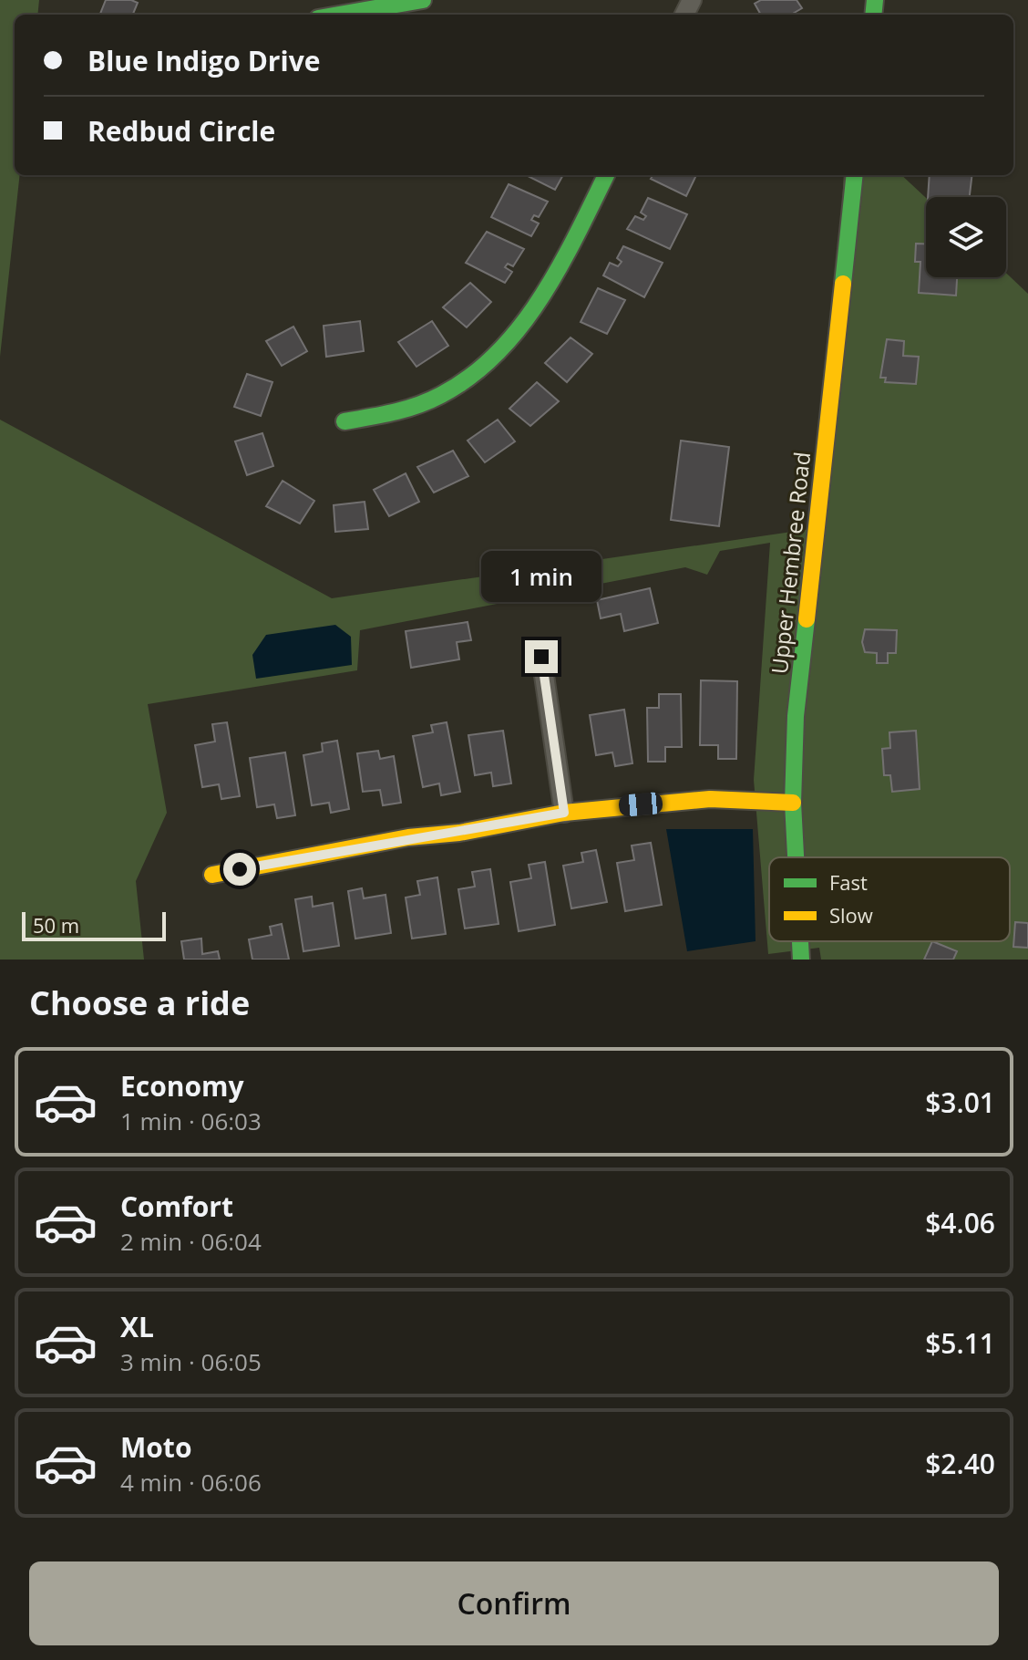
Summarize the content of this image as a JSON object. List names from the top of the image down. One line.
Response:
{"streets":{"street":["Upper Hembree Road"]},"legend":["Fast","Slow"],"scale_bar":"50 m","page":{"banner":["Blue Indigo Drive","Redbud Circle"],"bubble":"1 min","scale":"50 m","heading":"Choose a ride","list":[{"name":"Economy","note":"1 min · 06:03","value":"$3.01"},{"name":"Comfort","note":"2 min · 06:04","value":"$4.06"},{"name":"XL","note":"3 min · 06:05","value":"$5.11"},{"name":"Moto","note":"4 min · 06:06","value":"$2.40"}],"buttons":"Confirm"}}
